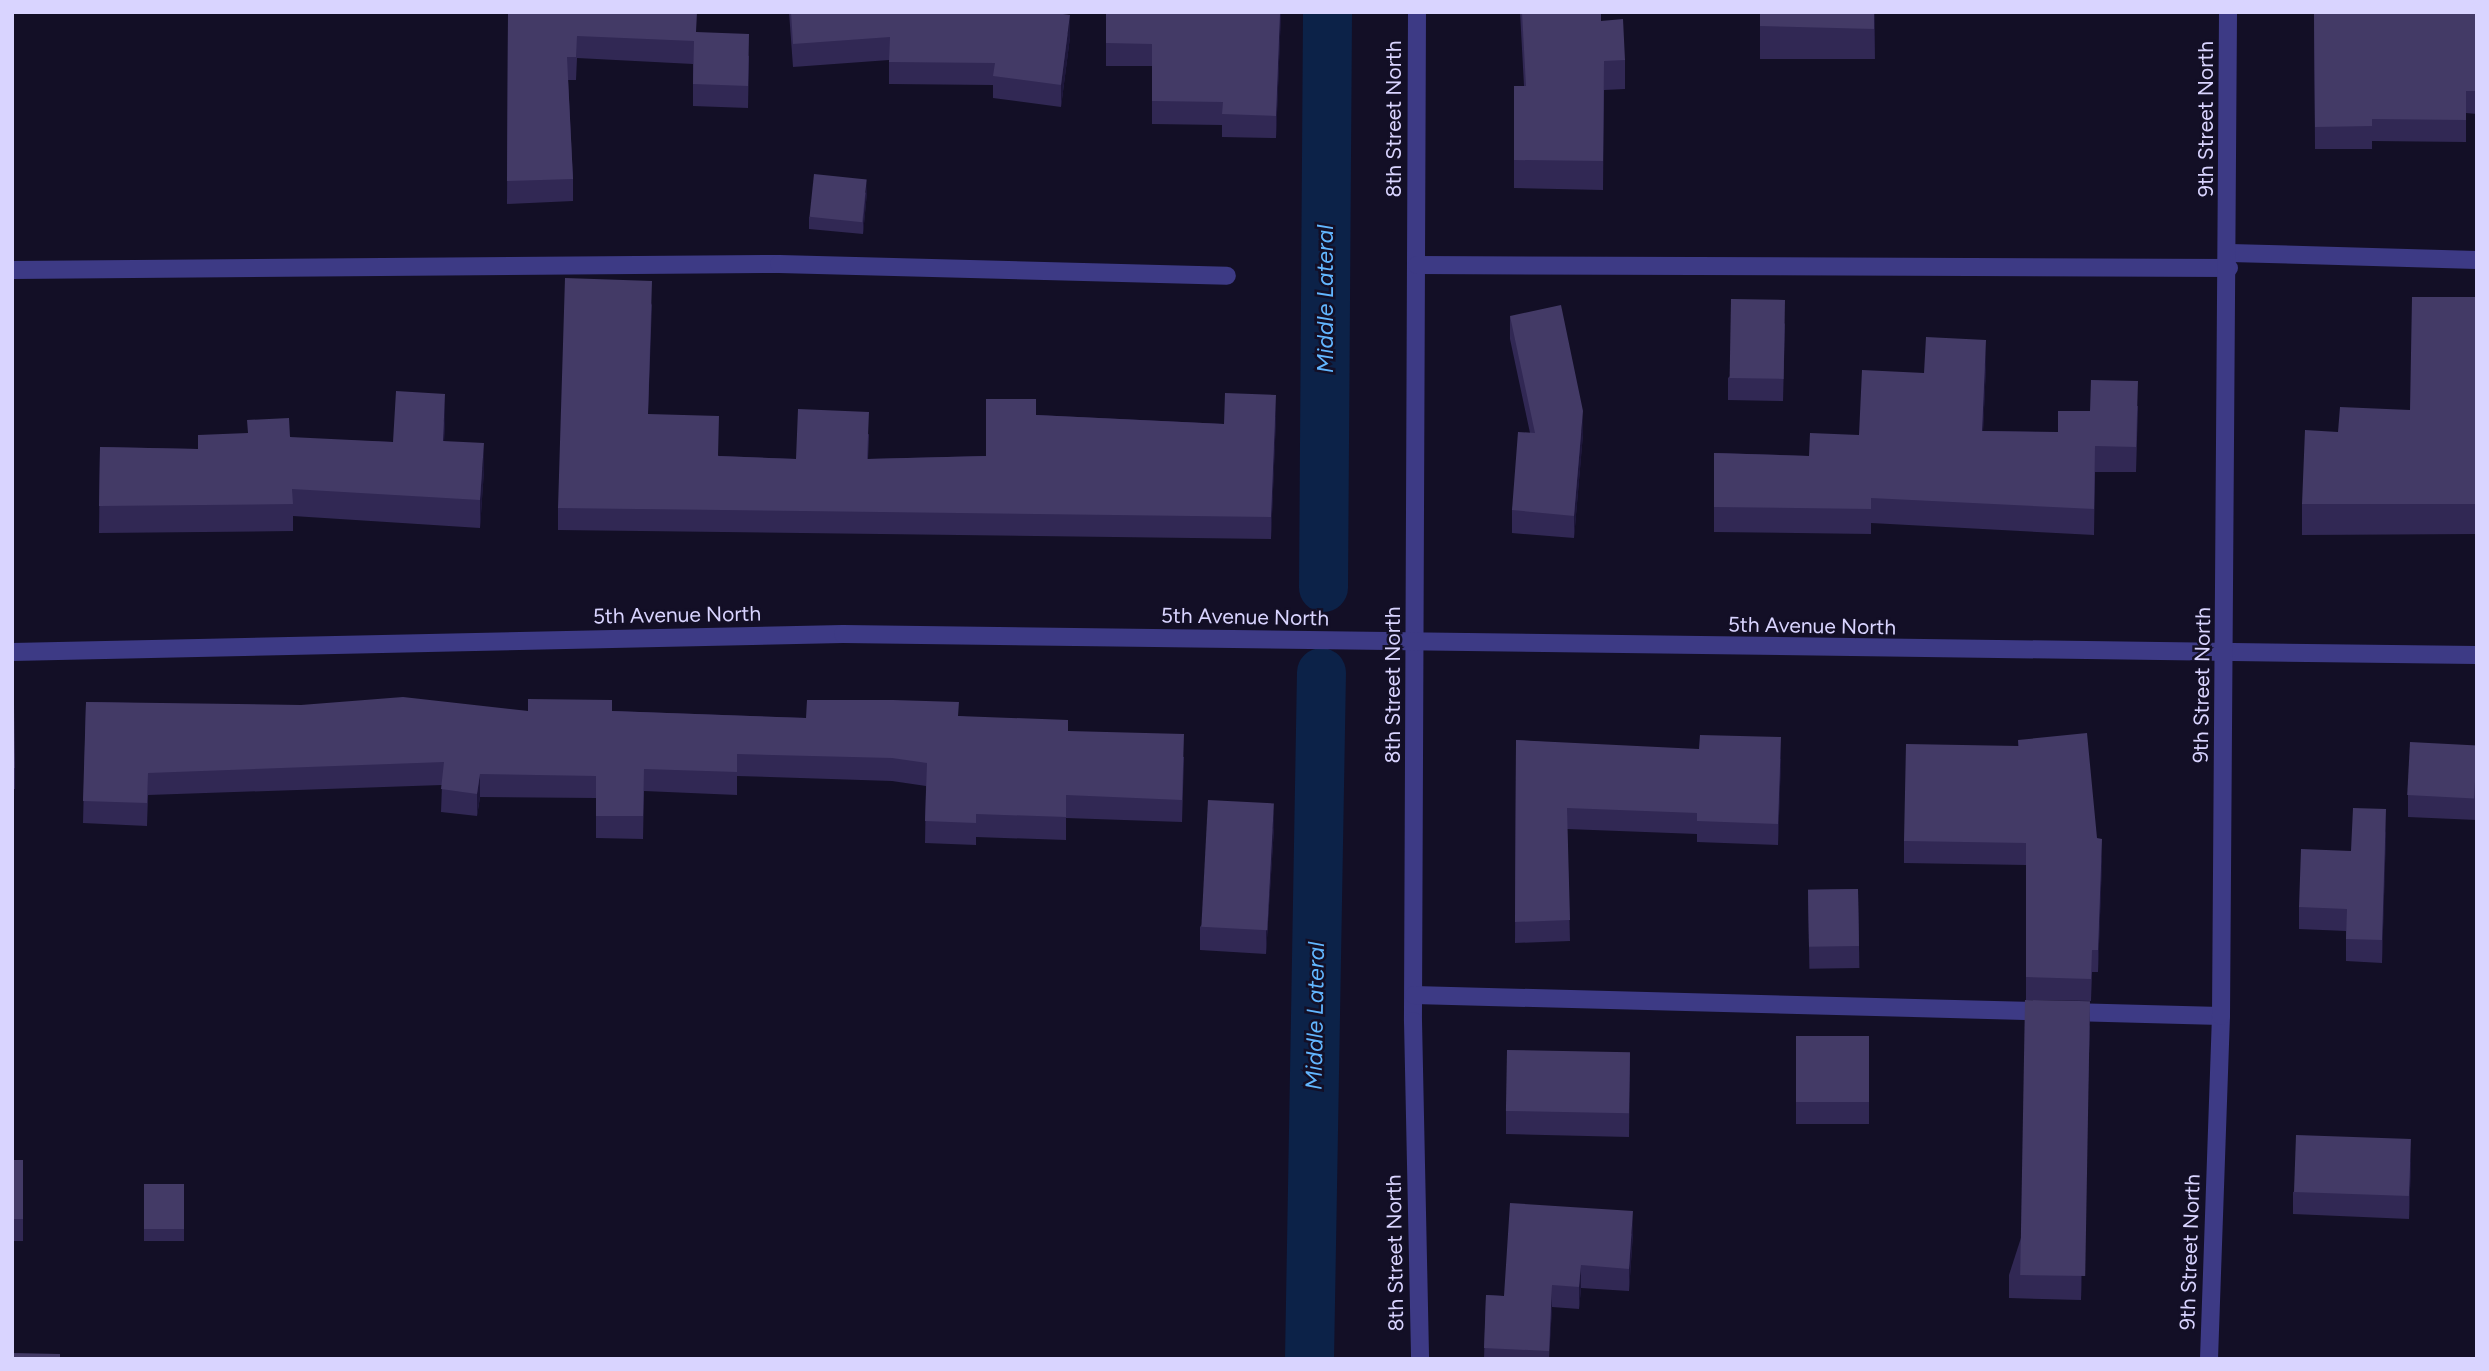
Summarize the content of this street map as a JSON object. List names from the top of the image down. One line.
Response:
{"streets":{"street":["8th Street North","9th Street North","5th Avenue North"]},"crossings":[["8th Street North","5th Avenue North"],["9th Street North","5th Avenue North"]],"water":["Middle Lateral"]}
